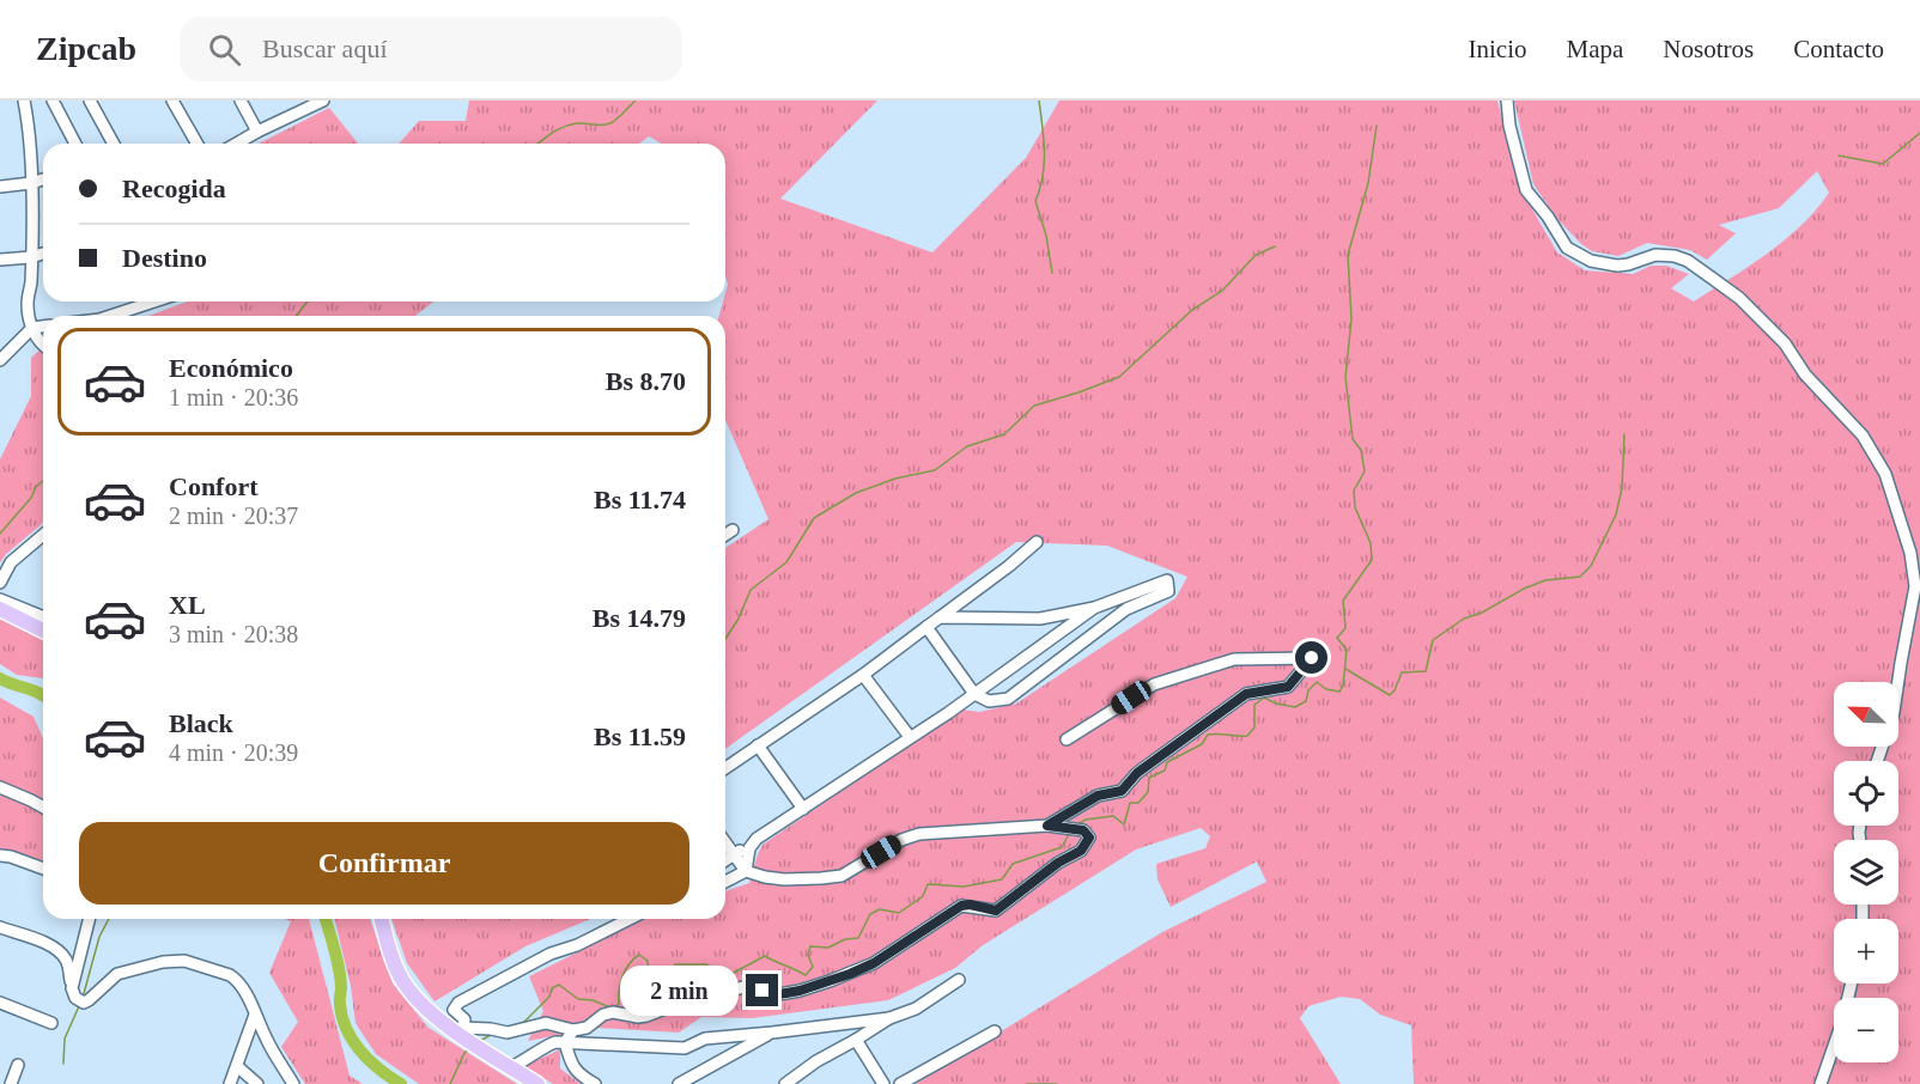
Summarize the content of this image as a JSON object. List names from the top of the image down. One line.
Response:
{"north":"top left","page":{"header":"Zipcab","search":"Buscar aquí","nav":["Inicio","Mapa","Nosotros","Contacto"],"banner":["Recogida","Destino"],"list":[{"name":"Económico","note":"1 min · 20:36","value":"Bs 8.70"},{"name":"Confort","note":"2 min · 20:37","value":"Bs 11.74"},{"name":"XL","note":"3 min · 20:38","value":"Bs 14.79"},{"name":"Black","note":"4 min · 20:39","value":"Bs 11.59"}],"map_buttons":["+","−"],"buttons":"Confirmar","bubble":"2 min"}}
